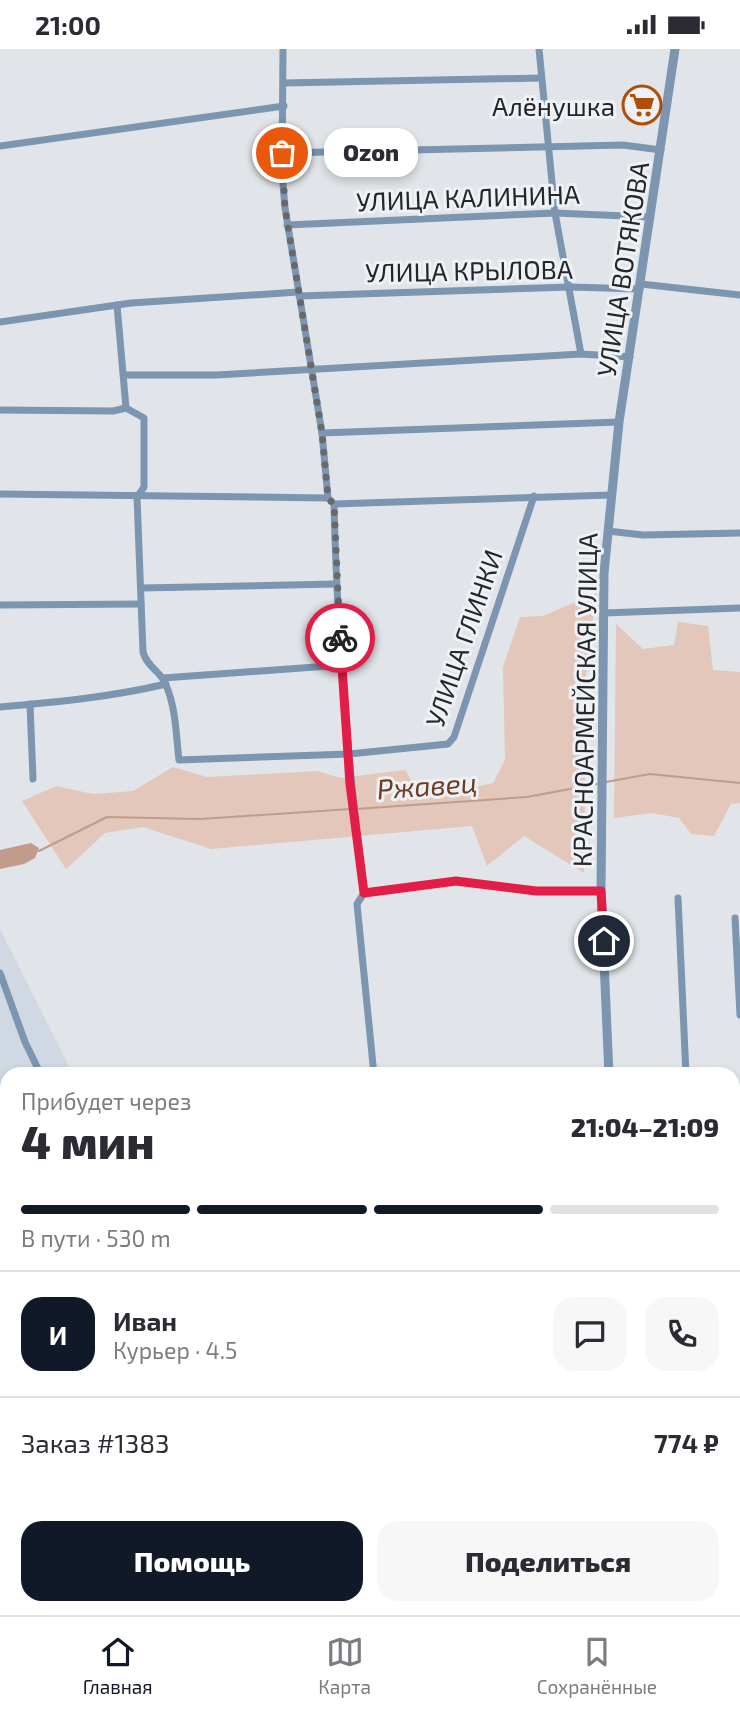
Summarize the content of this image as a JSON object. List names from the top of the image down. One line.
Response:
{"streets":{"street":["УЛИЦА КАЛИНИНА","УЛИЦА ВОТЯКОВА","УЛИЦА КРЫЛОВА","УЛИЦА ГЛИНКИ","КРАСНОАРМЕЙСКАЯ УЛИЦА"]},"crossings":[["УЛИЦА КАЛИНИНА","УЛИЦА ВОТЯКОВА"],["УЛИЦА ВОТЯКОВА","УЛИЦА КРЫЛОВА"],["УЛИЦА ВОТЯКОВА","КРАСНОАРМЕЙСКАЯ УЛИЦА"]],"water":["Ржавец"],"places":{"supermarket":["Алёнушка"],"other":["Ozon"]},"page":{"status":"21:00","bubble":"Ozon","heading":["4 мин","Прибудет через","21:04–21:09"],"panel":["Иван","Курьер · 4.5","Заказ #1383","774 ₽"],"bar":"В пути · 530 m","round":"И","buttons":["Помощь","Поделиться"],"tabs":["Главная","Карта","Сохранённые"]}}
